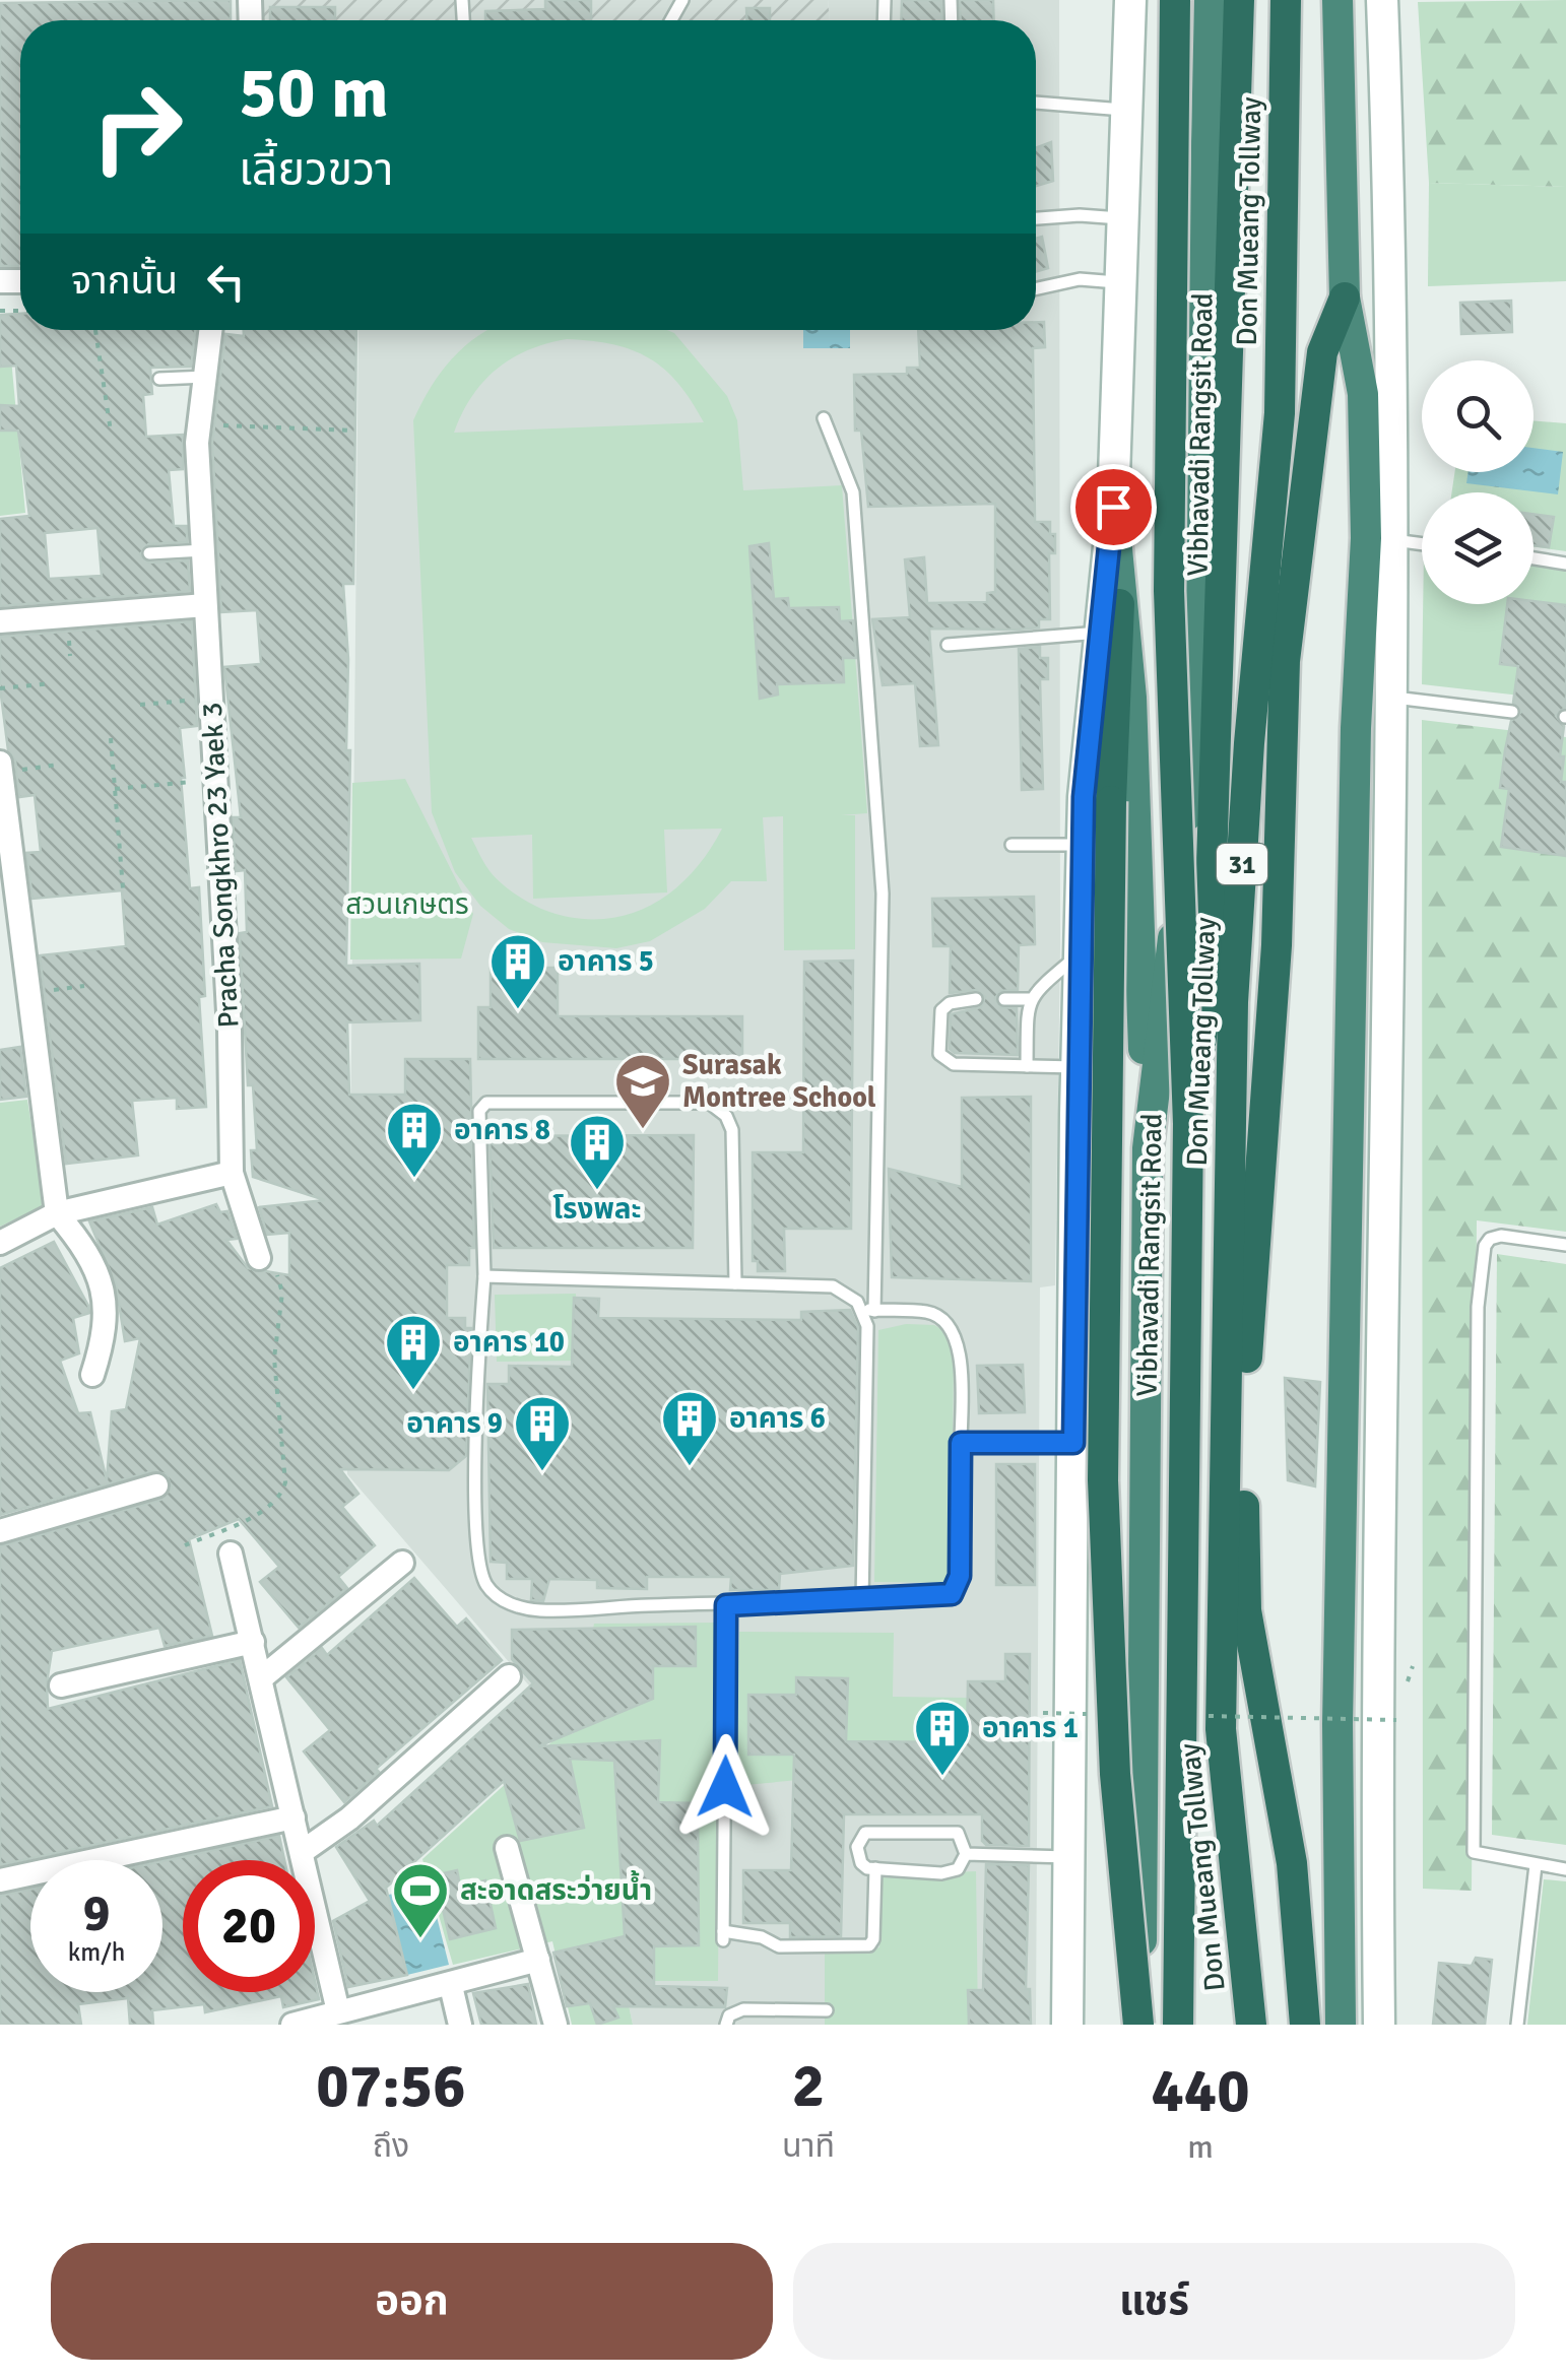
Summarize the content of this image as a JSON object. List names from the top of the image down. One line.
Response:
{"streets":{"highway":["Don Mueang Tollway","Vibhavadi Rangsit Road","31"],"street":["Pracha Songkhro 23 Yaek 3"]},"parks":["สวนเกษตร"],"places":{"building":["อาคาร 5","อาคาร 8","โรงพละ","อาคาร 10","อาคาร 6","อาคาร 9","อาคาร 1"],"school or university":["Surasak Montree School"],"sports":["สะอาดสระว่ายน้ำ"]},"page":{"turn":["50 m","เลี้ยวขวา"],"then":"จากนั้น","speed":"9 km/h","limit":"20","eta":["07:56","ถึง","2","นาที","440","m"],"buttons":["ออก","แชร์"]}}
